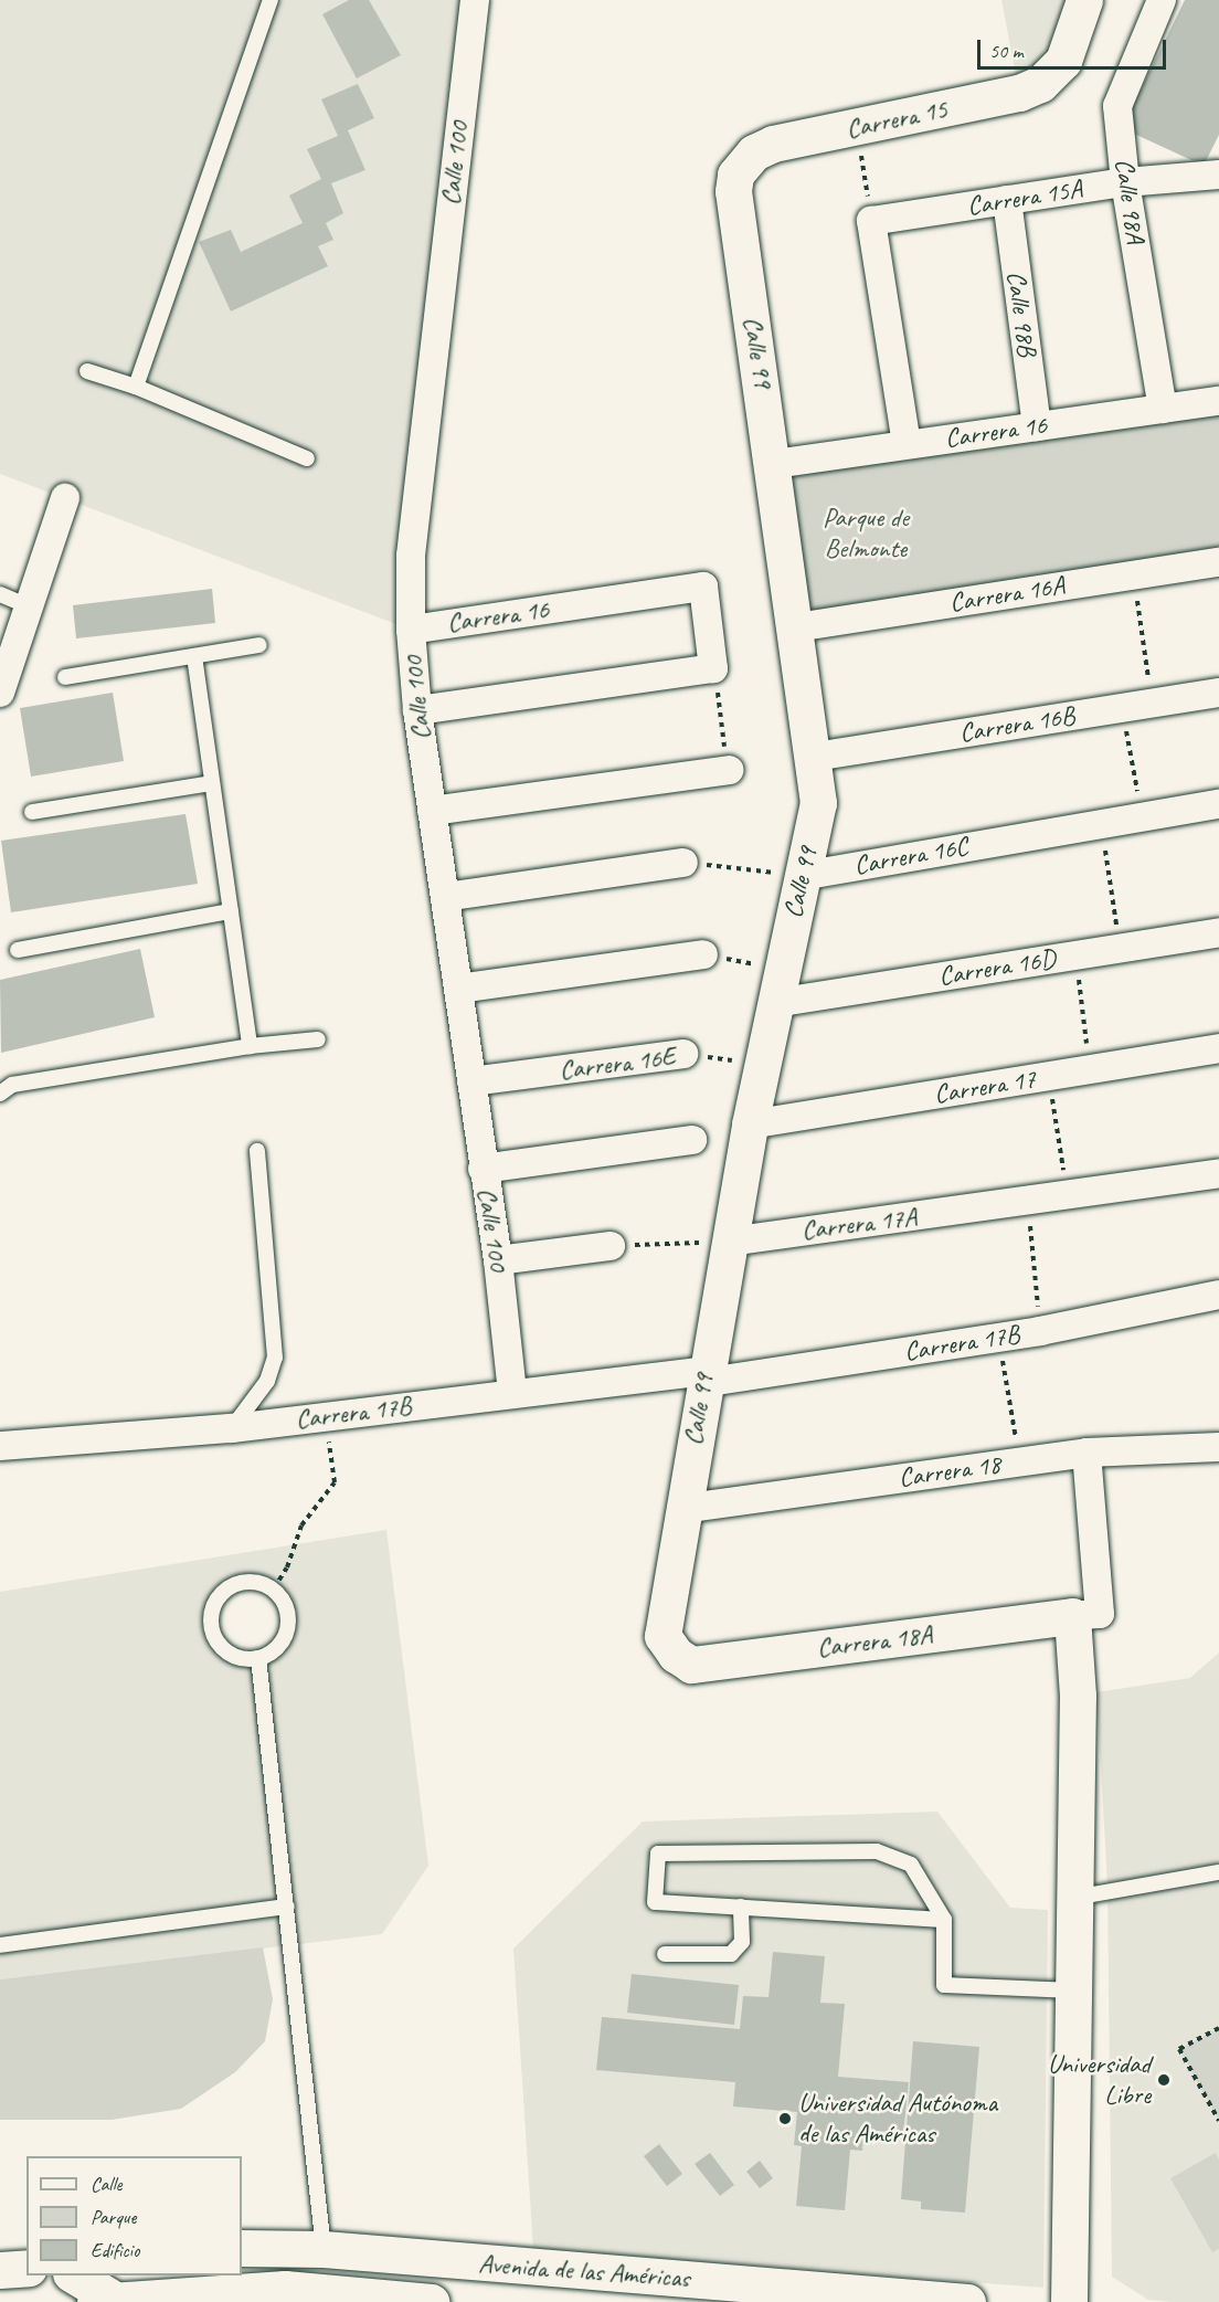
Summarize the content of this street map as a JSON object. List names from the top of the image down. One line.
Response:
{"streets":{"main road":["Carrera 15","Calle 99","Carrera 18A","Avenida de las Américas"],"street":["Calle 100","Carrera 15A","Calle 98A","Calle 98B","Carrera 16","Carrera 16A","Carrera 16B","Carrera 16C","Carrera 16D","Carrera 16E","Carrera 17","Carrera 17A","Carrera 17B","Carrera 18"]},"crossings":[["Carrera 15","Calle 99"],["Calle 100","Carrera 16"],["Calle 100","Carrera 16E"],["Calle 100","Carrera 17B"],["Carrera 15A","Calle 98A"],["Carrera 15A","Calle 98B"],["Calle 98A","Carrera 16"],["Calle 98B","Carrera 16"],["Calle 99","Carrera 16"],["Calle 99","Carrera 16A"],["Calle 99","Carrera 16B"],["Calle 99","Carrera 16C"],["Calle 99","Carrera 16D"],["Calle 99","Carrera 16E"],["Calle 99","Carrera 17"],["Calle 99","Carrera 17A"],["Calle 99","Carrera 17B"],["Calle 99","Carrera 18"],["Calle 99","Carrera 18A"]],"parks":["Parque de Belmonte"],"places":["Universidad Libre","Universidad Autónoma de las Américas"],"legend":["Calle","Parque","Edificio"],"scale_bar":"50 m"}
